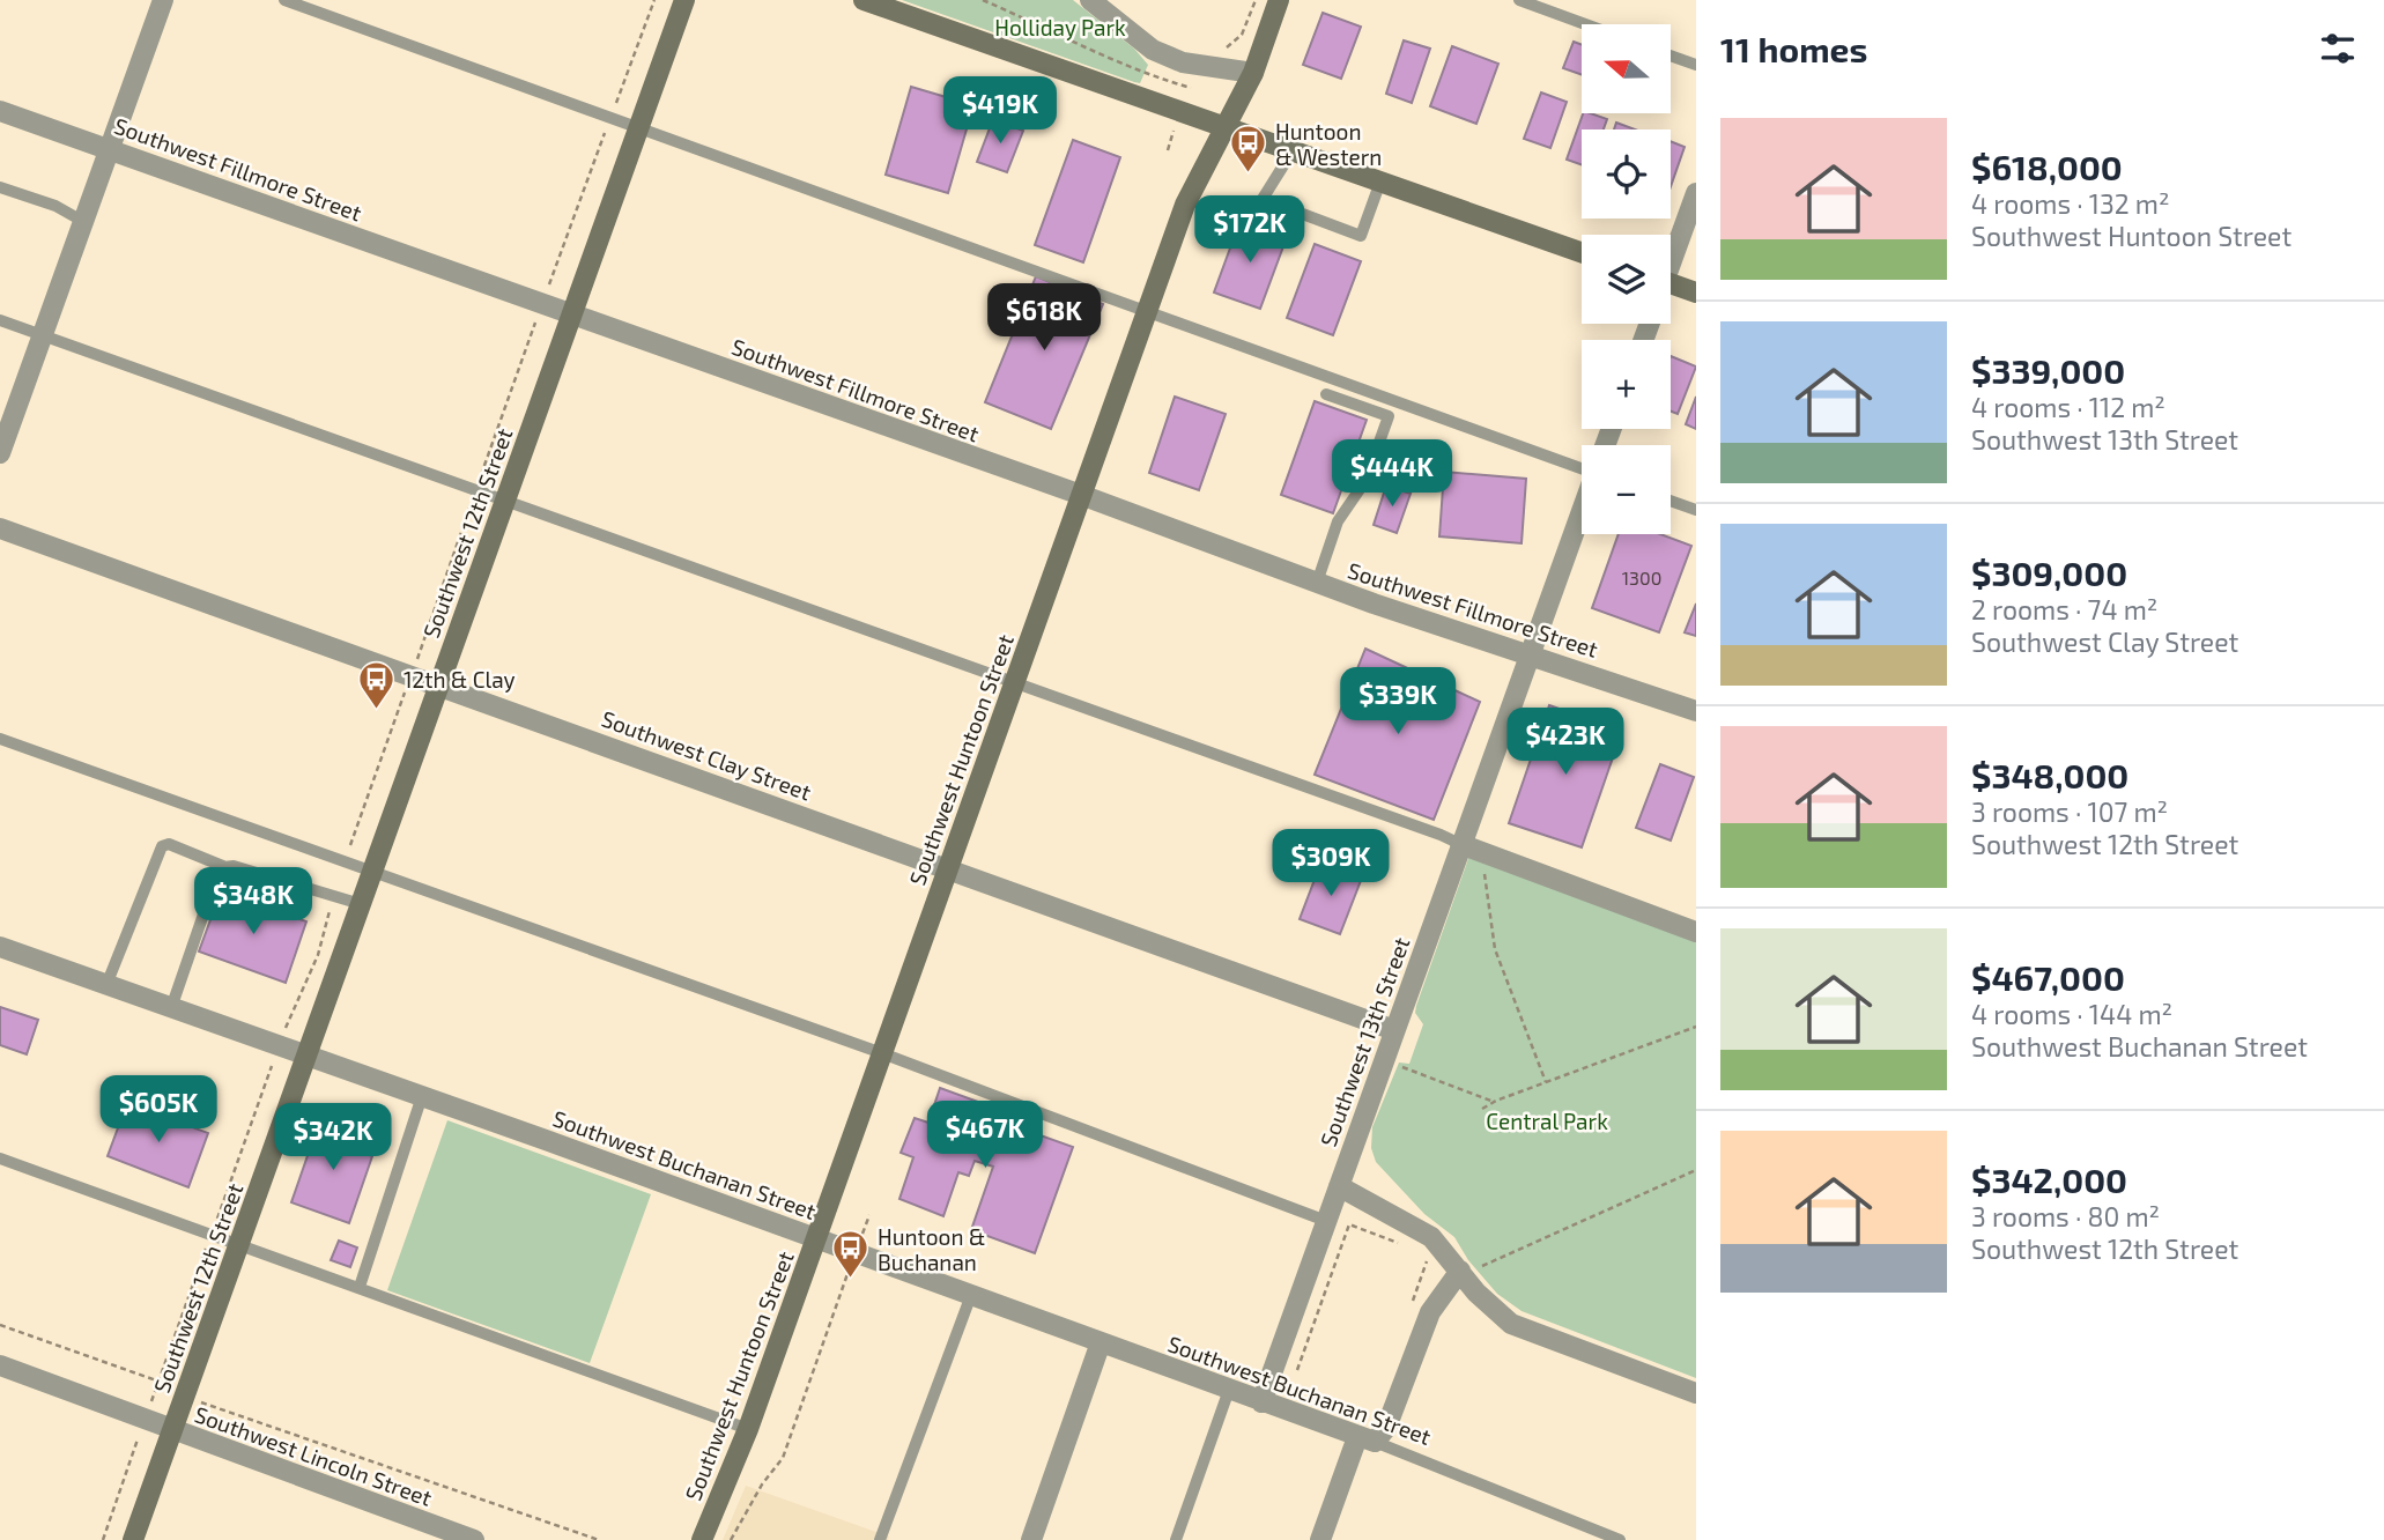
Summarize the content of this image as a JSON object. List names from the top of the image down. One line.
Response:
{"streets":{"main road":["Southwest 12th Street","Southwest Huntoon Street"],"street":["Southwest Fillmore Street","Southwest Clay Street","Southwest 13th Street","Southwest Buchanan Street","Southwest Lincoln Street"]},"crossings":[["Southwest Fillmore Street","Southwest 12th Street"],["Southwest Fillmore Street","Southwest Huntoon Street"],["Southwest Fillmore Street","Southwest 13th Street"],["Southwest 12th Street","Southwest Clay Street"],["Southwest 12th Street","Southwest Buchanan Street"],["Southwest 12th Street","Southwest Lincoln Street"],["Southwest Clay Street","Southwest Huntoon Street"],["Southwest Clay Street","Southwest 13th Street"],["Southwest Huntoon Street","Southwest Buchanan Street"],["Southwest 13th Street","Southwest Buchanan Street"]],"parks":["Holliday Park","Central Park"],"places":{"bus stop":["Huntoon & Western","12th & Clay","Huntoon & Buchanan"]},"house_numbers":["1300"],"north":"left","page":{"heading":"11 homes","map_buttons":["+","−"],"price":["$419K","$172K","$618K","$444K","$339K","$423K","$309K","$348K","$605K","$467K","$342K"],"list":[{"name":"$618,000","note":"4 rooms · 132 m² · Southwest Huntoon Street"},{"name":"$339,000","note":"4 rooms · 112 m² · Southwest 13th Street"},{"name":"$309,000","note":"2 rooms · 74 m² · Southwest Clay Street"},{"name":"$348,000","note":"3 rooms · 107 m² · Southwest 12th Street"},{"name":"$467,000","note":"4 rooms · 144 m² · Southwest Buchanan Street"},{"name":"$342,000","note":"3 rooms · 80 m² · Southwest 12th Street"}]}}
